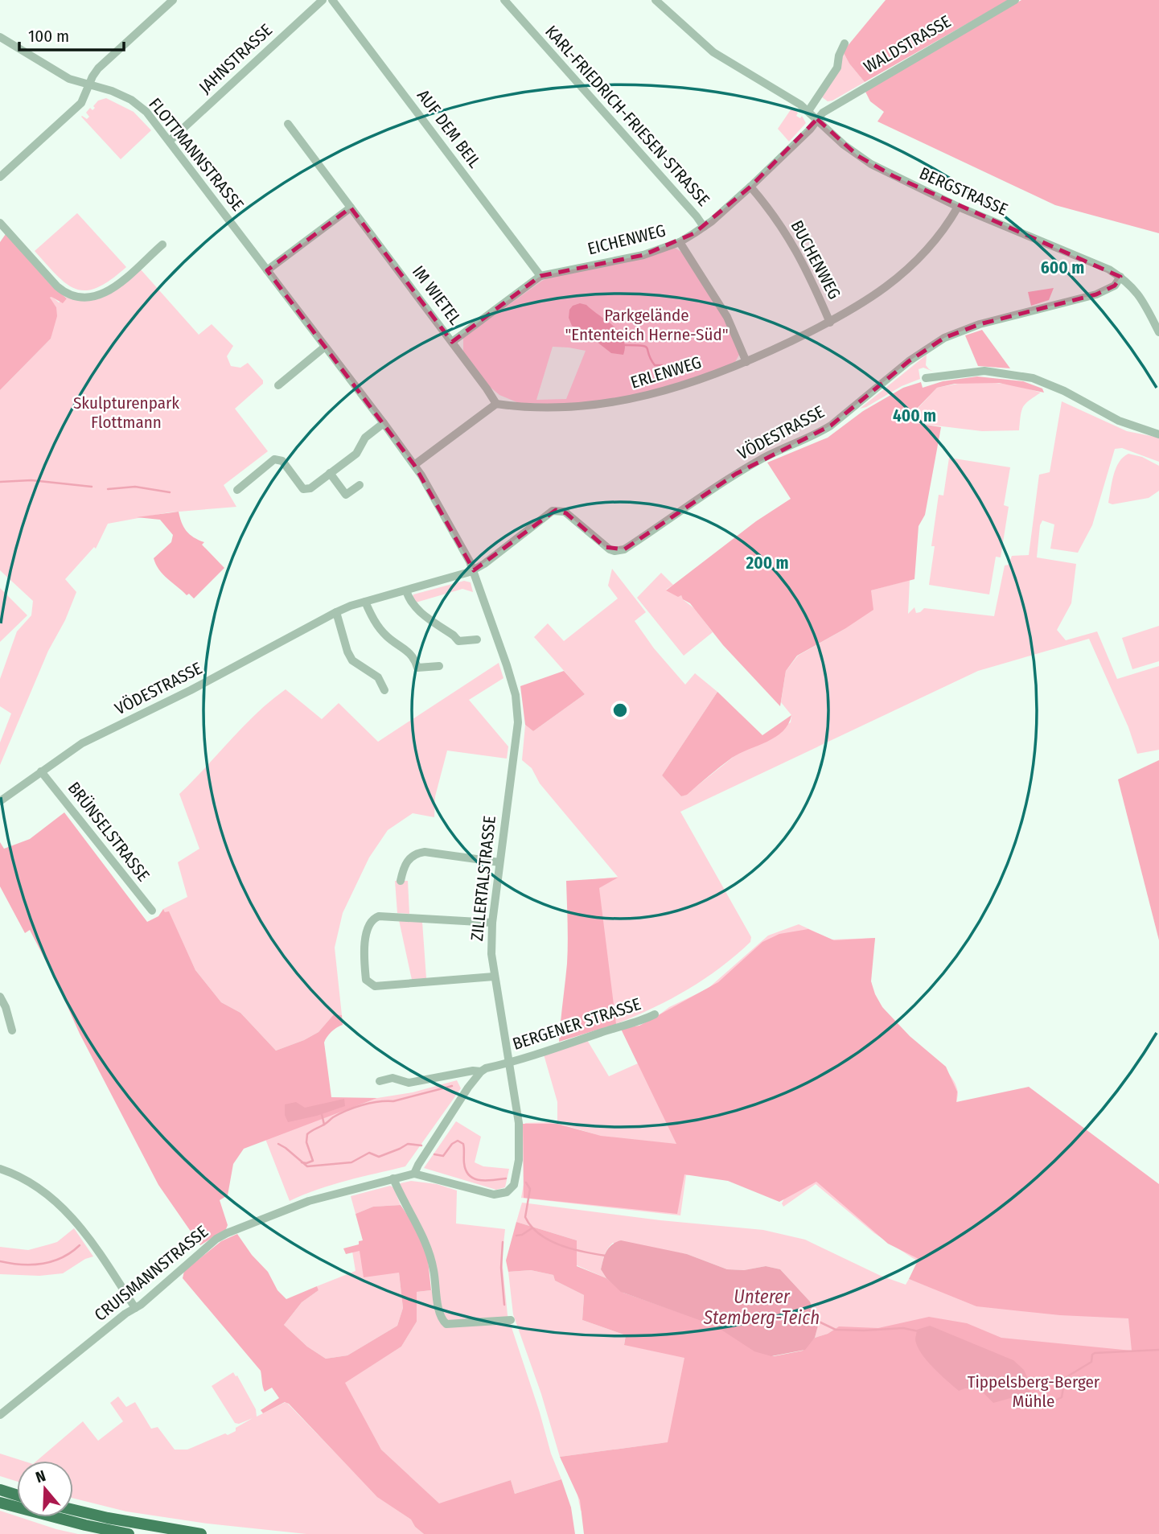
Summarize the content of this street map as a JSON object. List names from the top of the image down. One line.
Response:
{"streets":{"street":["WALDSTRASSE","JAHNSTRASSE","KARL-FRIEDRICH-FRIESEN-STRASSE","AUF DEM BEIL","FLOTTMANNSTRASSE","BERGSTRASSE","EICHENWEG","BUCHENWEG","IM WIETEL","ERLENWEG","VÖDESTRASSE","BRÜNSELSTRASSE","ZILLERTALSTRASSE","BERGENER STRASSE","CRUISMANNSTRASSE"]},"crossings":[["WALDSTRASSE","BERGSTRASSE"],["WALDSTRASSE","EICHENWEG"],["JAHNSTRASSE","FLOTTMANNSTRASSE"],["KARL-FRIEDRICH-FRIESEN-STRASSE","EICHENWEG"],["AUF DEM BEIL","EICHENWEG"],["FLOTTMANNSTRASSE","VÖDESTRASSE"],["FLOTTMANNSTRASSE","ZILLERTALSTRASSE"],["BERGSTRASSE","EICHENWEG"],["BERGSTRASSE","ERLENWEG"],["BERGSTRASSE","VÖDESTRASSE"],["EICHENWEG","BUCHENWEG"],["EICHENWEG","IM WIETEL"],["BUCHENWEG","ERLENWEG"],["IM WIETEL","ERLENWEG"],["VÖDESTRASSE","BRÜNSELSTRASSE"],["VÖDESTRASSE","ZILLERTALSTRASSE"],["ZILLERTALSTRASSE","BERGENER STRASSE"],["ZILLERTALSTRASSE","CRUISMANNSTRASSE"]],"water":["Unterer Stemberg-Teich"],"parks":["Parkgelände \"Ententeich Herne-Süd\"","Skulpturenpark Flottmann","Tippelsberg-Berger Mühle"],"scale_bar":"100 m","north":"top","rings":["600 m","400 m","200 m"]}
